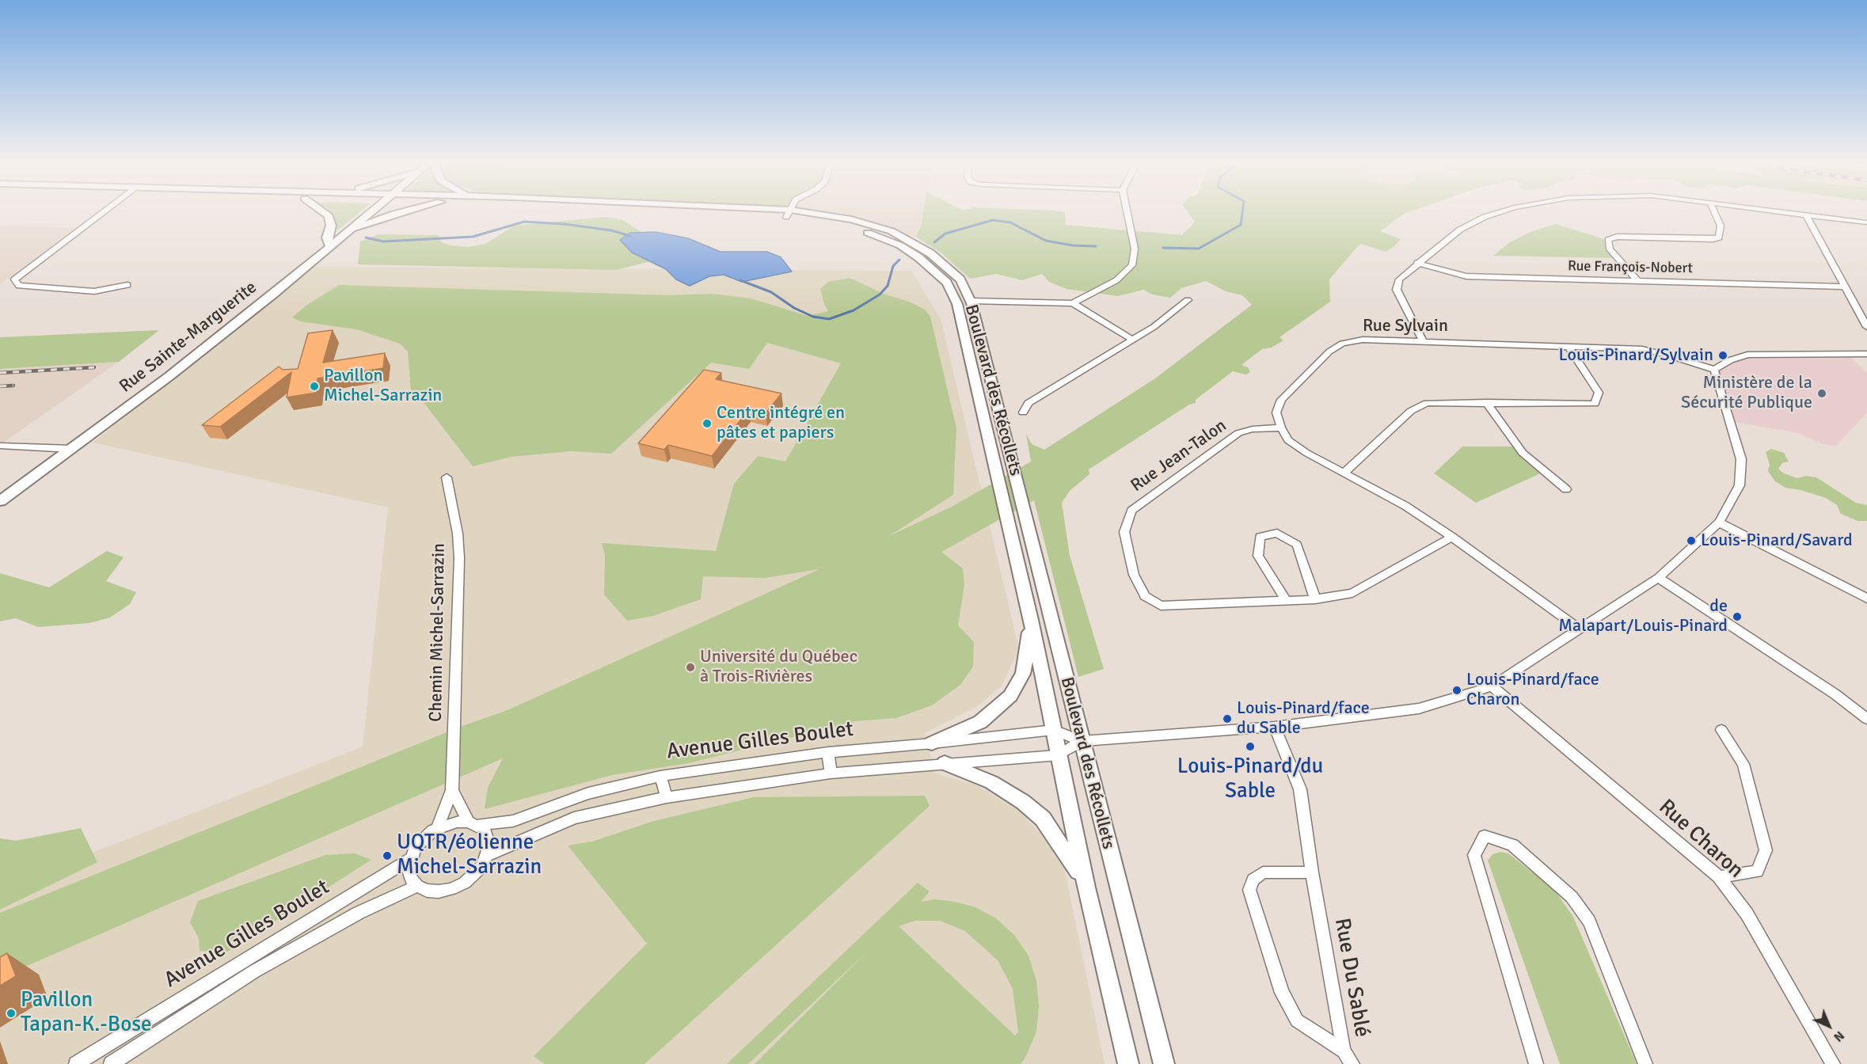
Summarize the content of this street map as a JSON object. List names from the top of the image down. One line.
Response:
{"streets":{"main road":["Rue Sainte-Marguerite","Boulevard des Récollets"],"street":["Rue François-Nobert","Rue Sylvain","Rue Jean-Talon","Chemin Michel-Sarrazin","Avenue Gilles Boulet","Rue Charon","Rue Du Sablé"]},"crossings":[["Rue Sylvain","Rue Jean-Talon"],["Boulevard des Récollets","Avenue Gilles Boulet"],["Chemin Michel-Sarrazin","Avenue Gilles Boulet"]],"places":["Louis-Pinard/Sylvain","Pavillon Michel-Sarrazin","Ministère de la Sécurité Publique","Centre intégré en pâtes et papiers","Louis-Pinard/Savard","de Malapart/Louis-Pinard","Université du Québec à Trois-Rivières","Louis-Pinard/face Charon","Louis-Pinard/face du Sable","Louis-Pinard/du Sable","UQTR/éolienne Michel-Sarrazin","Pavillon Tapan-K.-Bose"],"north":"bottom right"}
